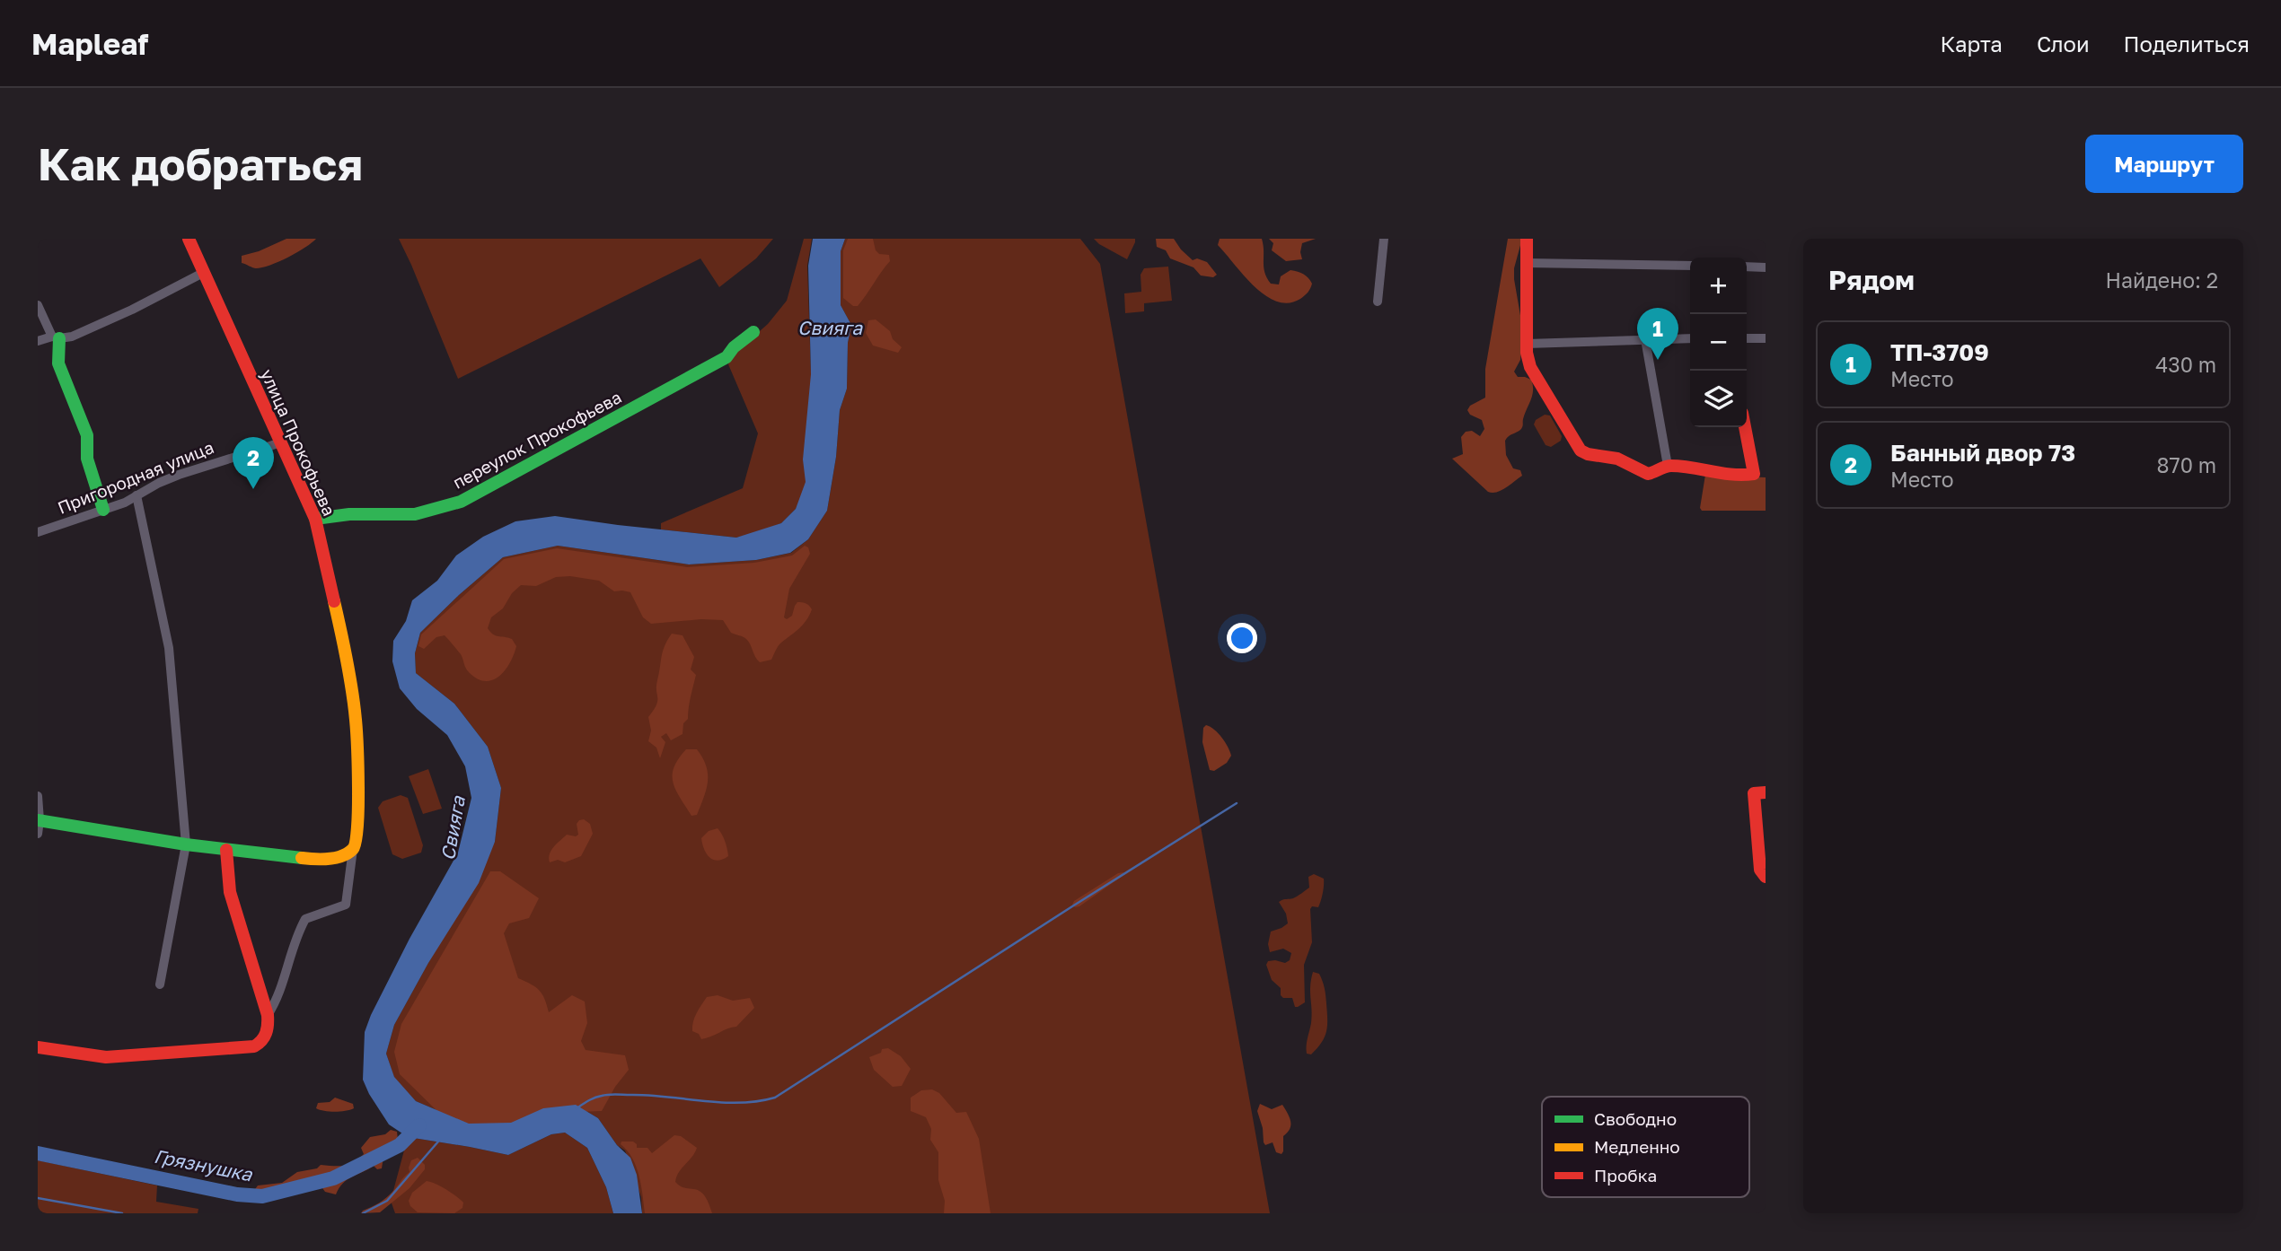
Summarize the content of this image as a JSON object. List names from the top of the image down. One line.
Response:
{"streets":{"street":["переулок Прокофьева","улица Прокофьева","Пригородная улица"]},"crossings":[["переулок Прокофьева","улица Прокофьева"],["улица Прокофьева","Пригородная улица"]],"water":["Свияга","Грязнушка"],"legend":["Свободно","Медленно","Пробка"],"page":{"header":"Mapleaf","nav":["Карта","Слои","Поделиться"],"buttons":"Маршрут","title":"Как добраться","heading":["Рядом","Найдено: 2"],"map_buttons":["+","−"],"pins":["1","2"],"list":[{"mark":"1","name":"ТП-3709","note":"Место","value":"430 m"},{"mark":"2","name":"Банный двор 73","note":"Место","value":"870 m"}]}}
